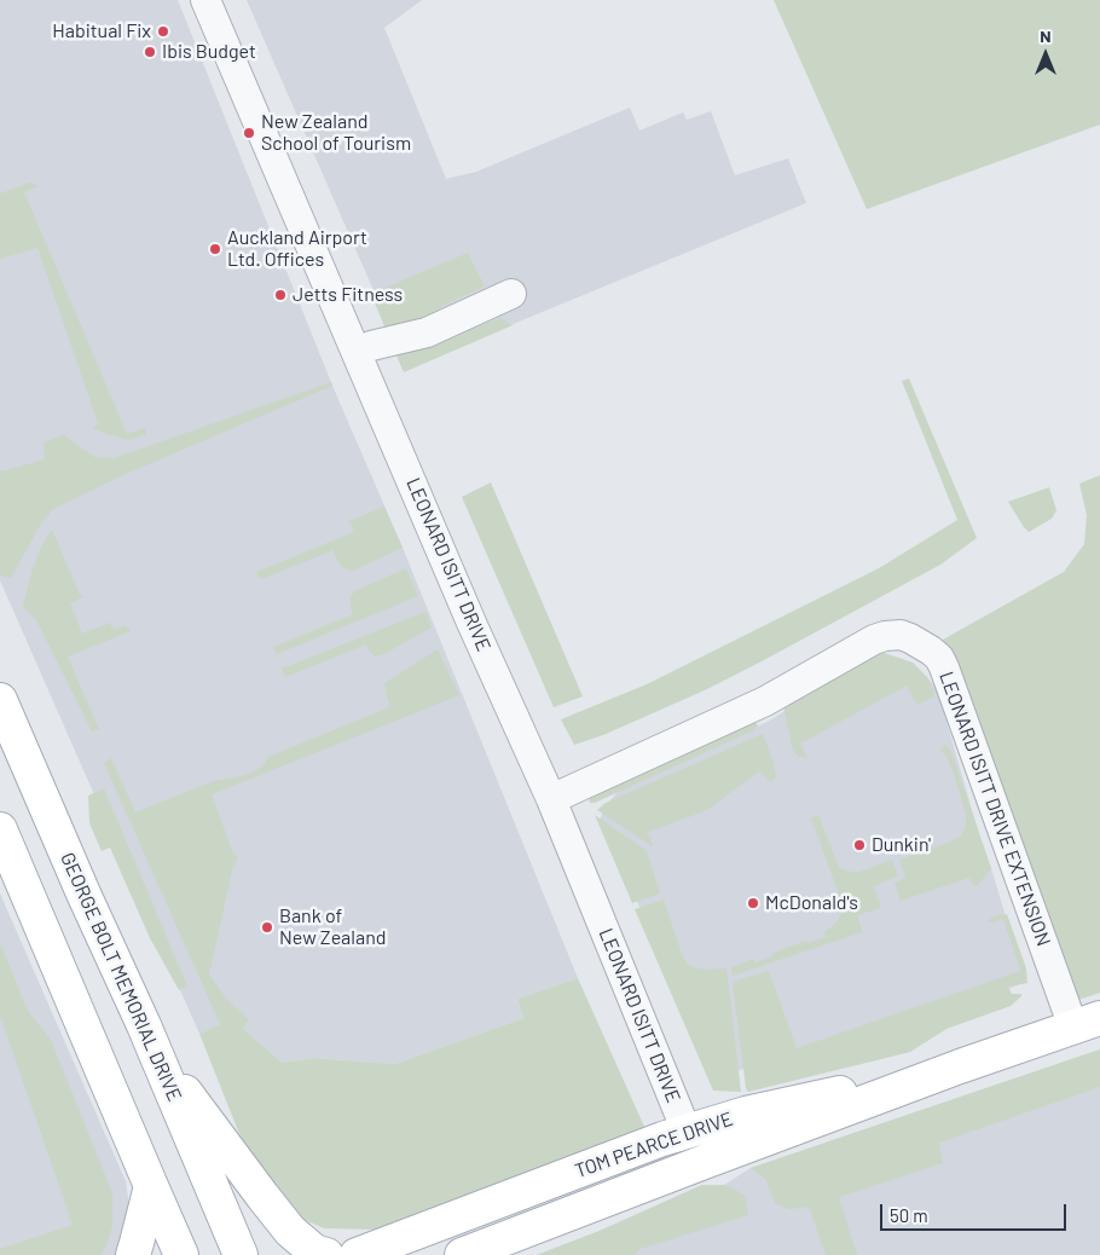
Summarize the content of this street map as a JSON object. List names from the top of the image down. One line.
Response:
{"streets":{"main road":["GEORGE BOLT MEMORIAL DRIVE","TOM PEARCE DRIVE"],"street":["LEONARD ISITT DRIVE","LEONARD ISITT DRIVE EXTENSION"]},"crossings":[["LEONARD ISITT DRIVE","LEONARD ISITT DRIVE EXTENSION"],["LEONARD ISITT DRIVE","TOM PEARCE DRIVE"],["LEONARD ISITT DRIVE EXTENSION","TOM PEARCE DRIVE"]],"places":["Habitual Fix","Ibis Budget","New Zealand School of Tourism","Auckland Airport Ltd. Offices","Jetts Fitness","Dunkin'","McDonald's","Bank of New Zealand"],"scale_bar":"50 m","north":"top"}
